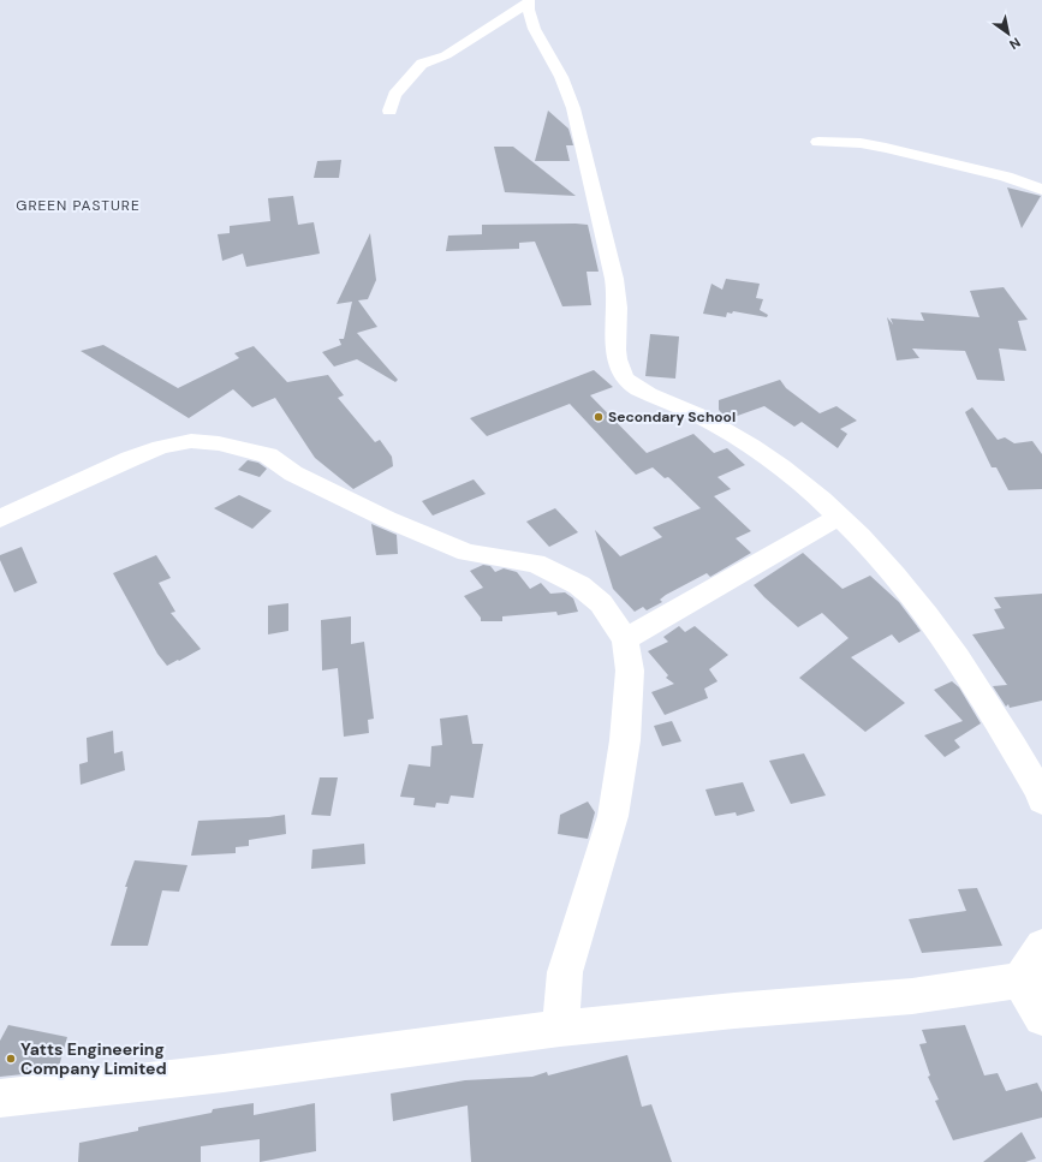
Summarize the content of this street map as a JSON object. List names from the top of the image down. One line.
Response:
{"districts":["GREEN PASTURE"],"places":["Secondary School","Yatts Engineering Company Limited"],"north":"bottom right"}
